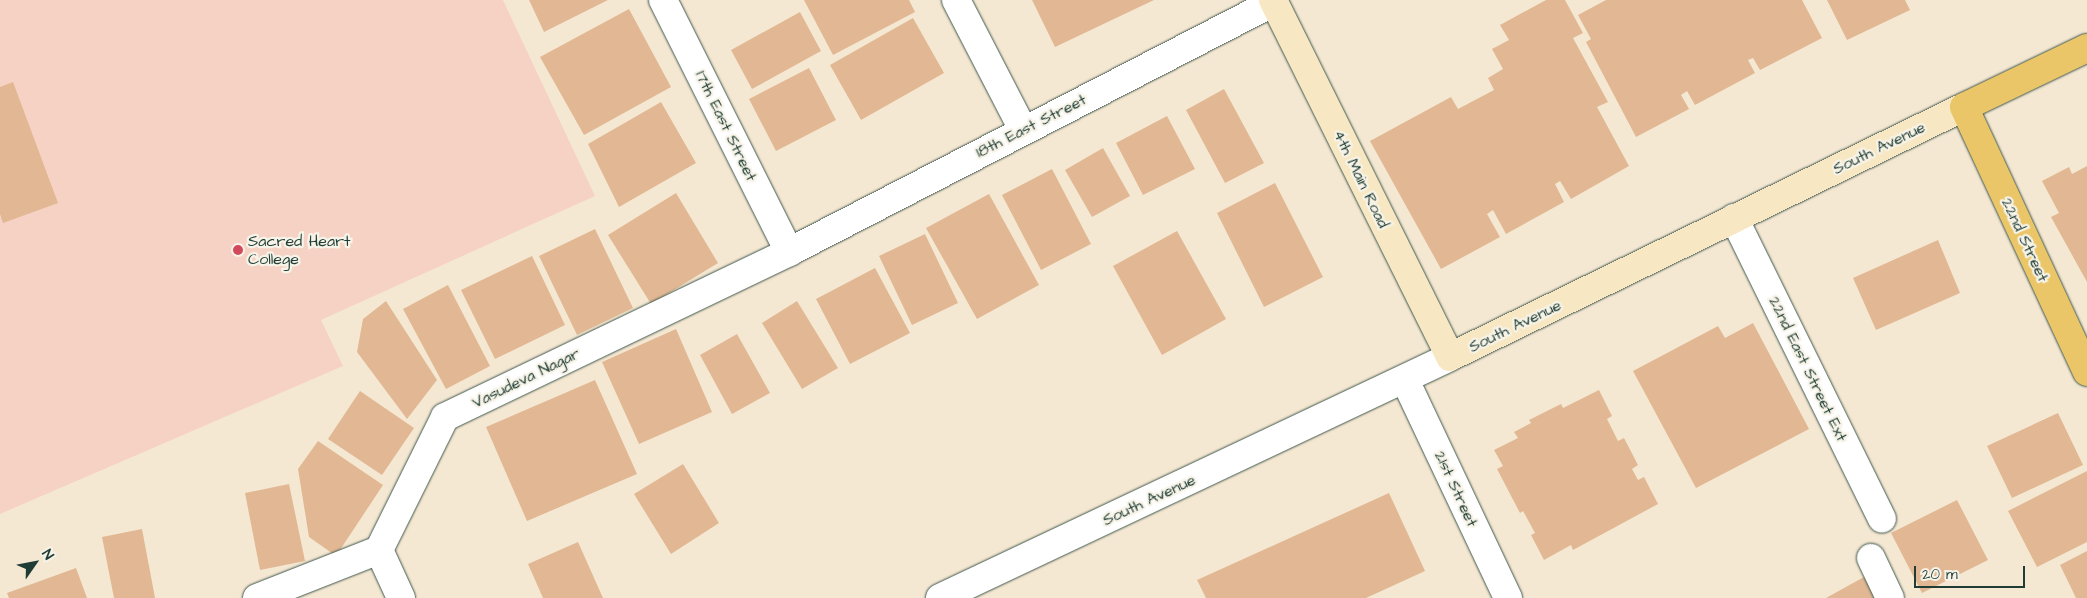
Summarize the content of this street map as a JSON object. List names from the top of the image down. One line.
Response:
{"streets":{"main road":["South Avenue","4th Main Road","22nd Street"],"street":["17th East Street","18th East Street","22nd East Street Ext","Vasudeva Nagar","21st Street"]},"crossings":[["17th East Street","18th East Street"],["17th East Street","Vasudeva Nagar"],["18th East Street","4th Main Road"],["18th East Street","Vasudeva Nagar"],["South Avenue","4th Main Road"],["South Avenue","22nd Street"],["South Avenue","22nd East Street Ext"],["South Avenue","21st Street"]],"places":["Sacred Heart College"],"scale_bar":"20 m","north":"top right"}
